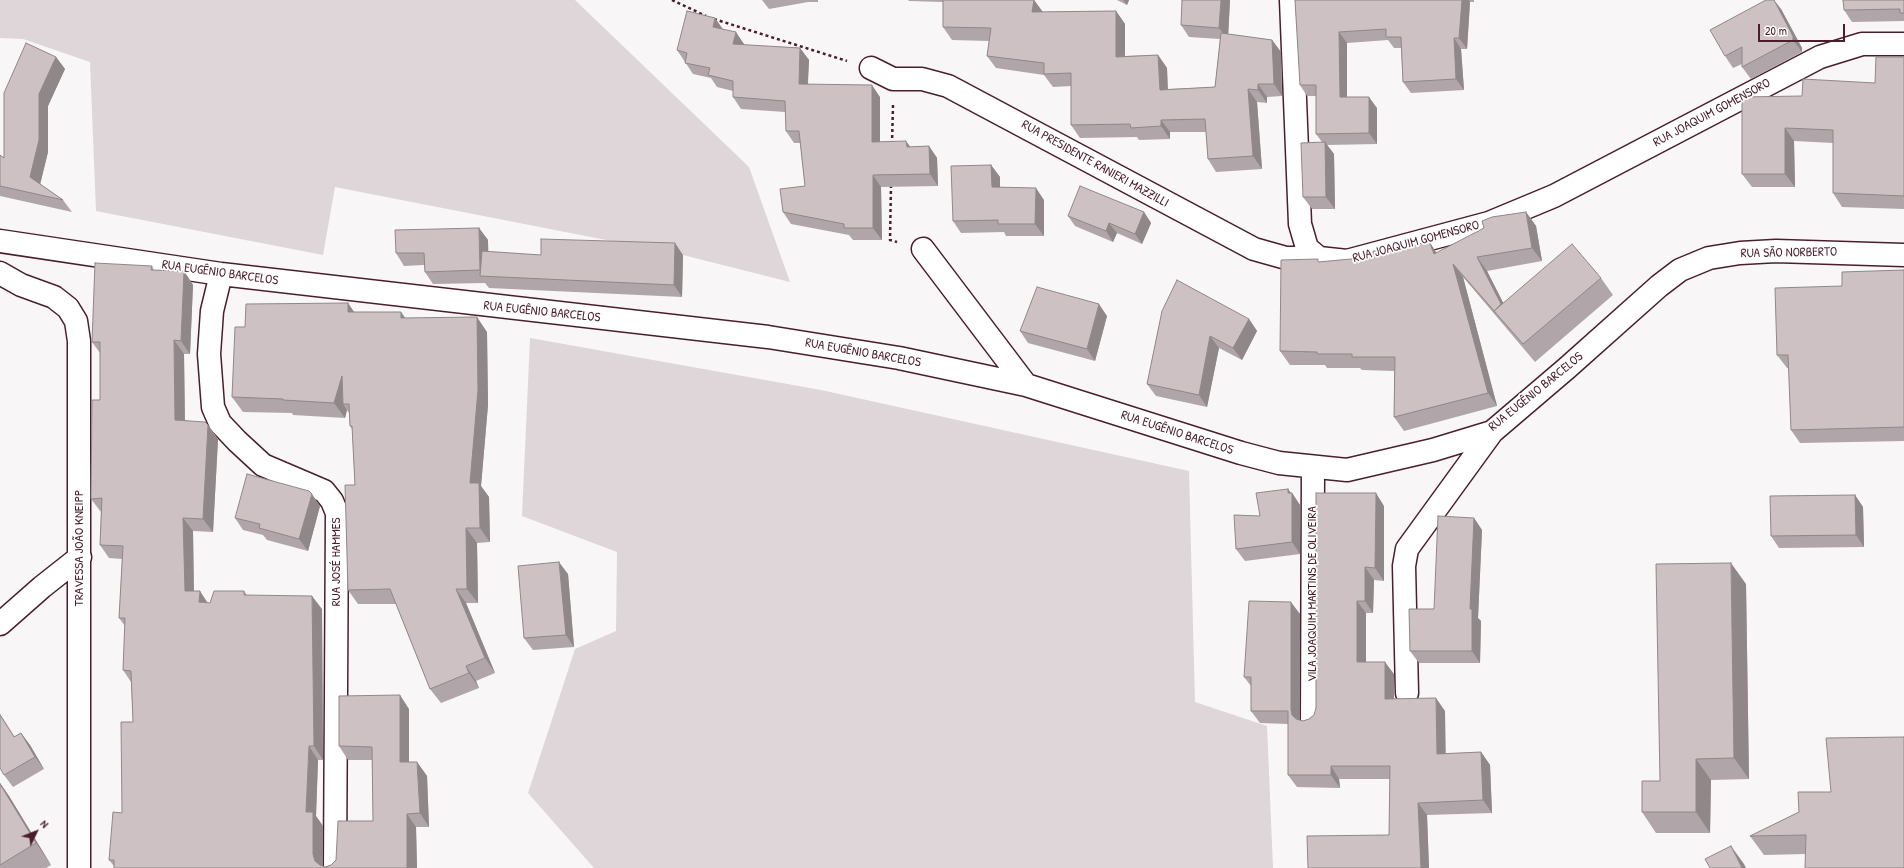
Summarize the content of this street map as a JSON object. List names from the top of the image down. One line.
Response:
{"streets":{"street":["RUA JOAQUIM GOMENSORO","RUA PRESIDENTE RANIERI MAZZILLI","RUA SÃO NORBERTO","RUA EUGÊNIO BARCELOS","TRAVESSA JOÃO KNEIPP","RUA JOSÉ HAMMES","VILA JOAQUIM MARTINS DE OLIVEIRA"]},"crossings":[["RUA JOAQUIM GOMENSORO","RUA PRESIDENTE RANIERI MAZZILLI"],["RUA SÃO NORBERTO","RUA EUGÊNIO BARCELOS"],["RUA EUGÊNIO BARCELOS","RUA JOSÉ HAMMES"],["RUA EUGÊNIO BARCELOS","VILA JOAQUIM MARTINS DE OLIVEIRA"]],"scale_bar":"20 m","north":"top right"}
